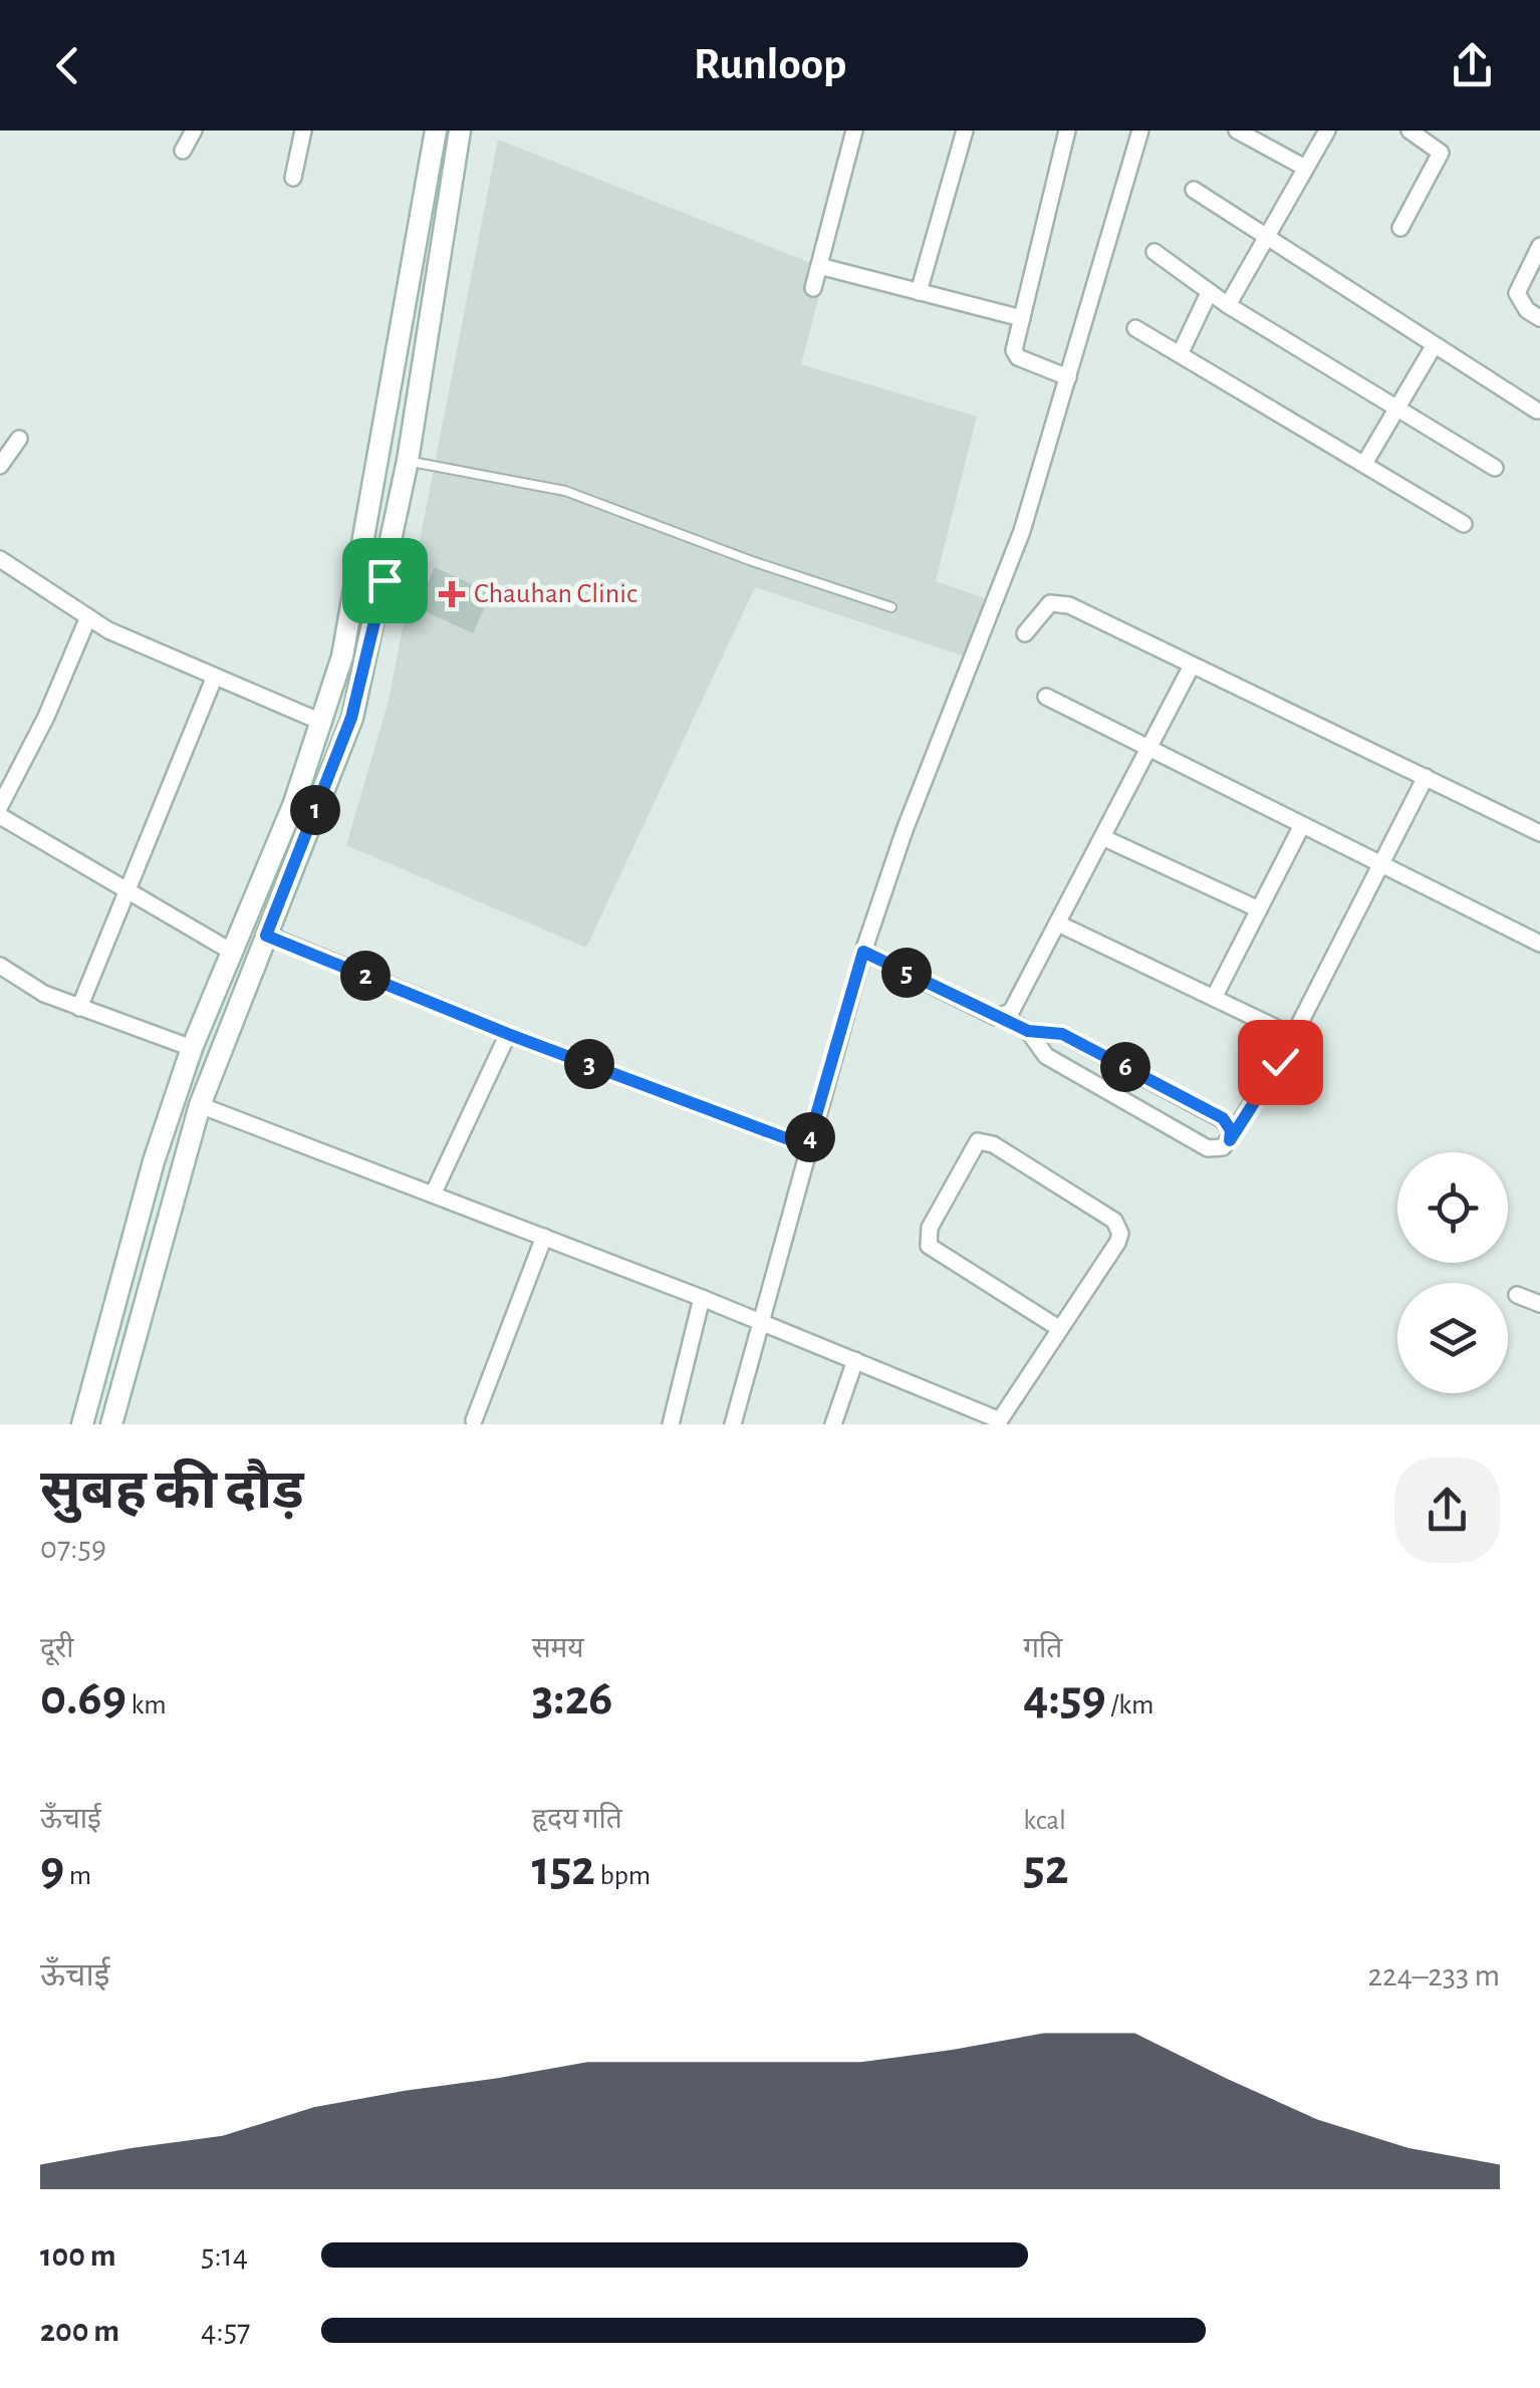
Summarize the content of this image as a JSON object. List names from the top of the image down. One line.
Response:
{"places":{"health":["Chauhan Clinic"]},"page":{"header":"Runloop","pins":["1","5","2","3","6","4"],"heading":["सुबह की दौड़","07:59"],"stats":[["दूरी","0.69 km"],["समय","3:26"],["गति","4:59 /km"],["ऊँचाई","9 m"],["हृदय गति","152 bpm"],["kcal","52"]],"chart":["ऊँचाई","224–233 m"],"list":[{"name":"100 m","note":"5:14"},{"name":"200 m","note":"4:57"}]}}
